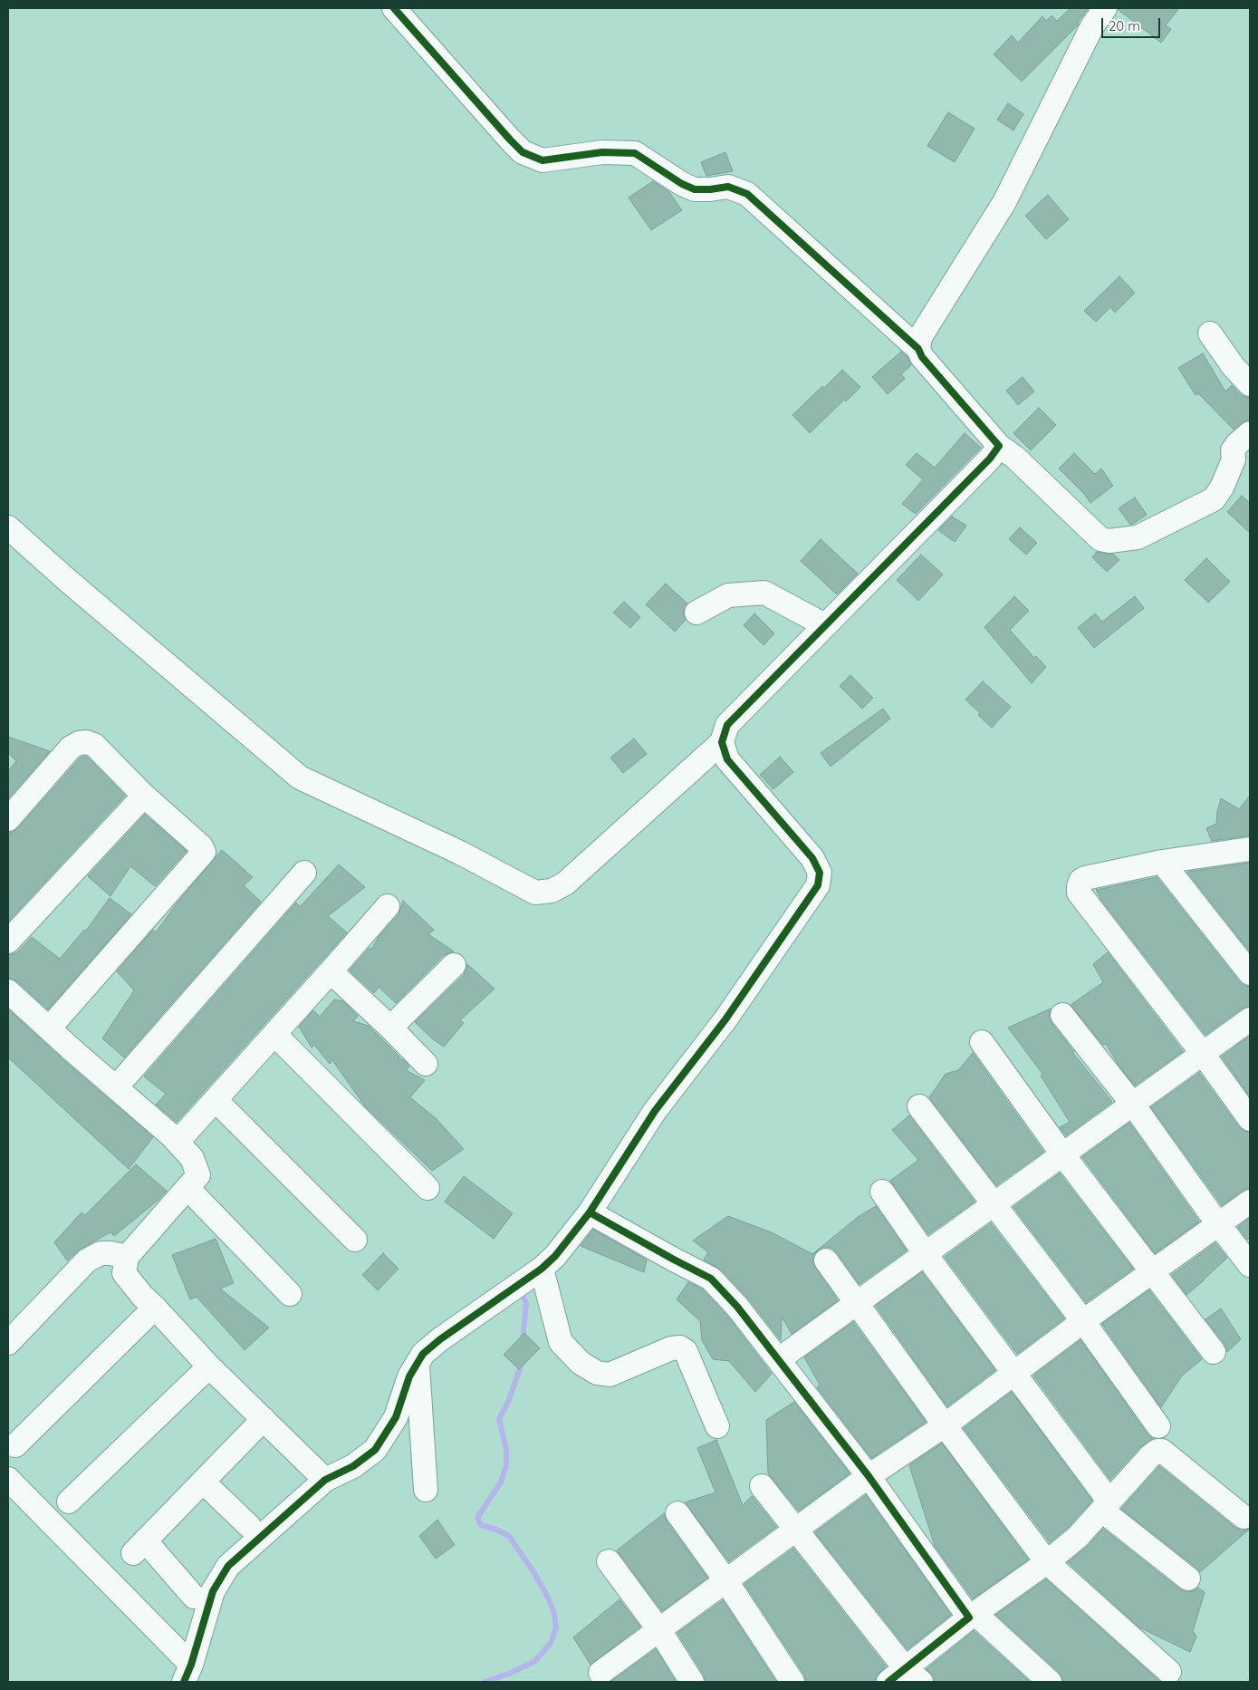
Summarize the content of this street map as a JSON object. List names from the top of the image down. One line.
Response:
{"scale_bar":"20 m"}
